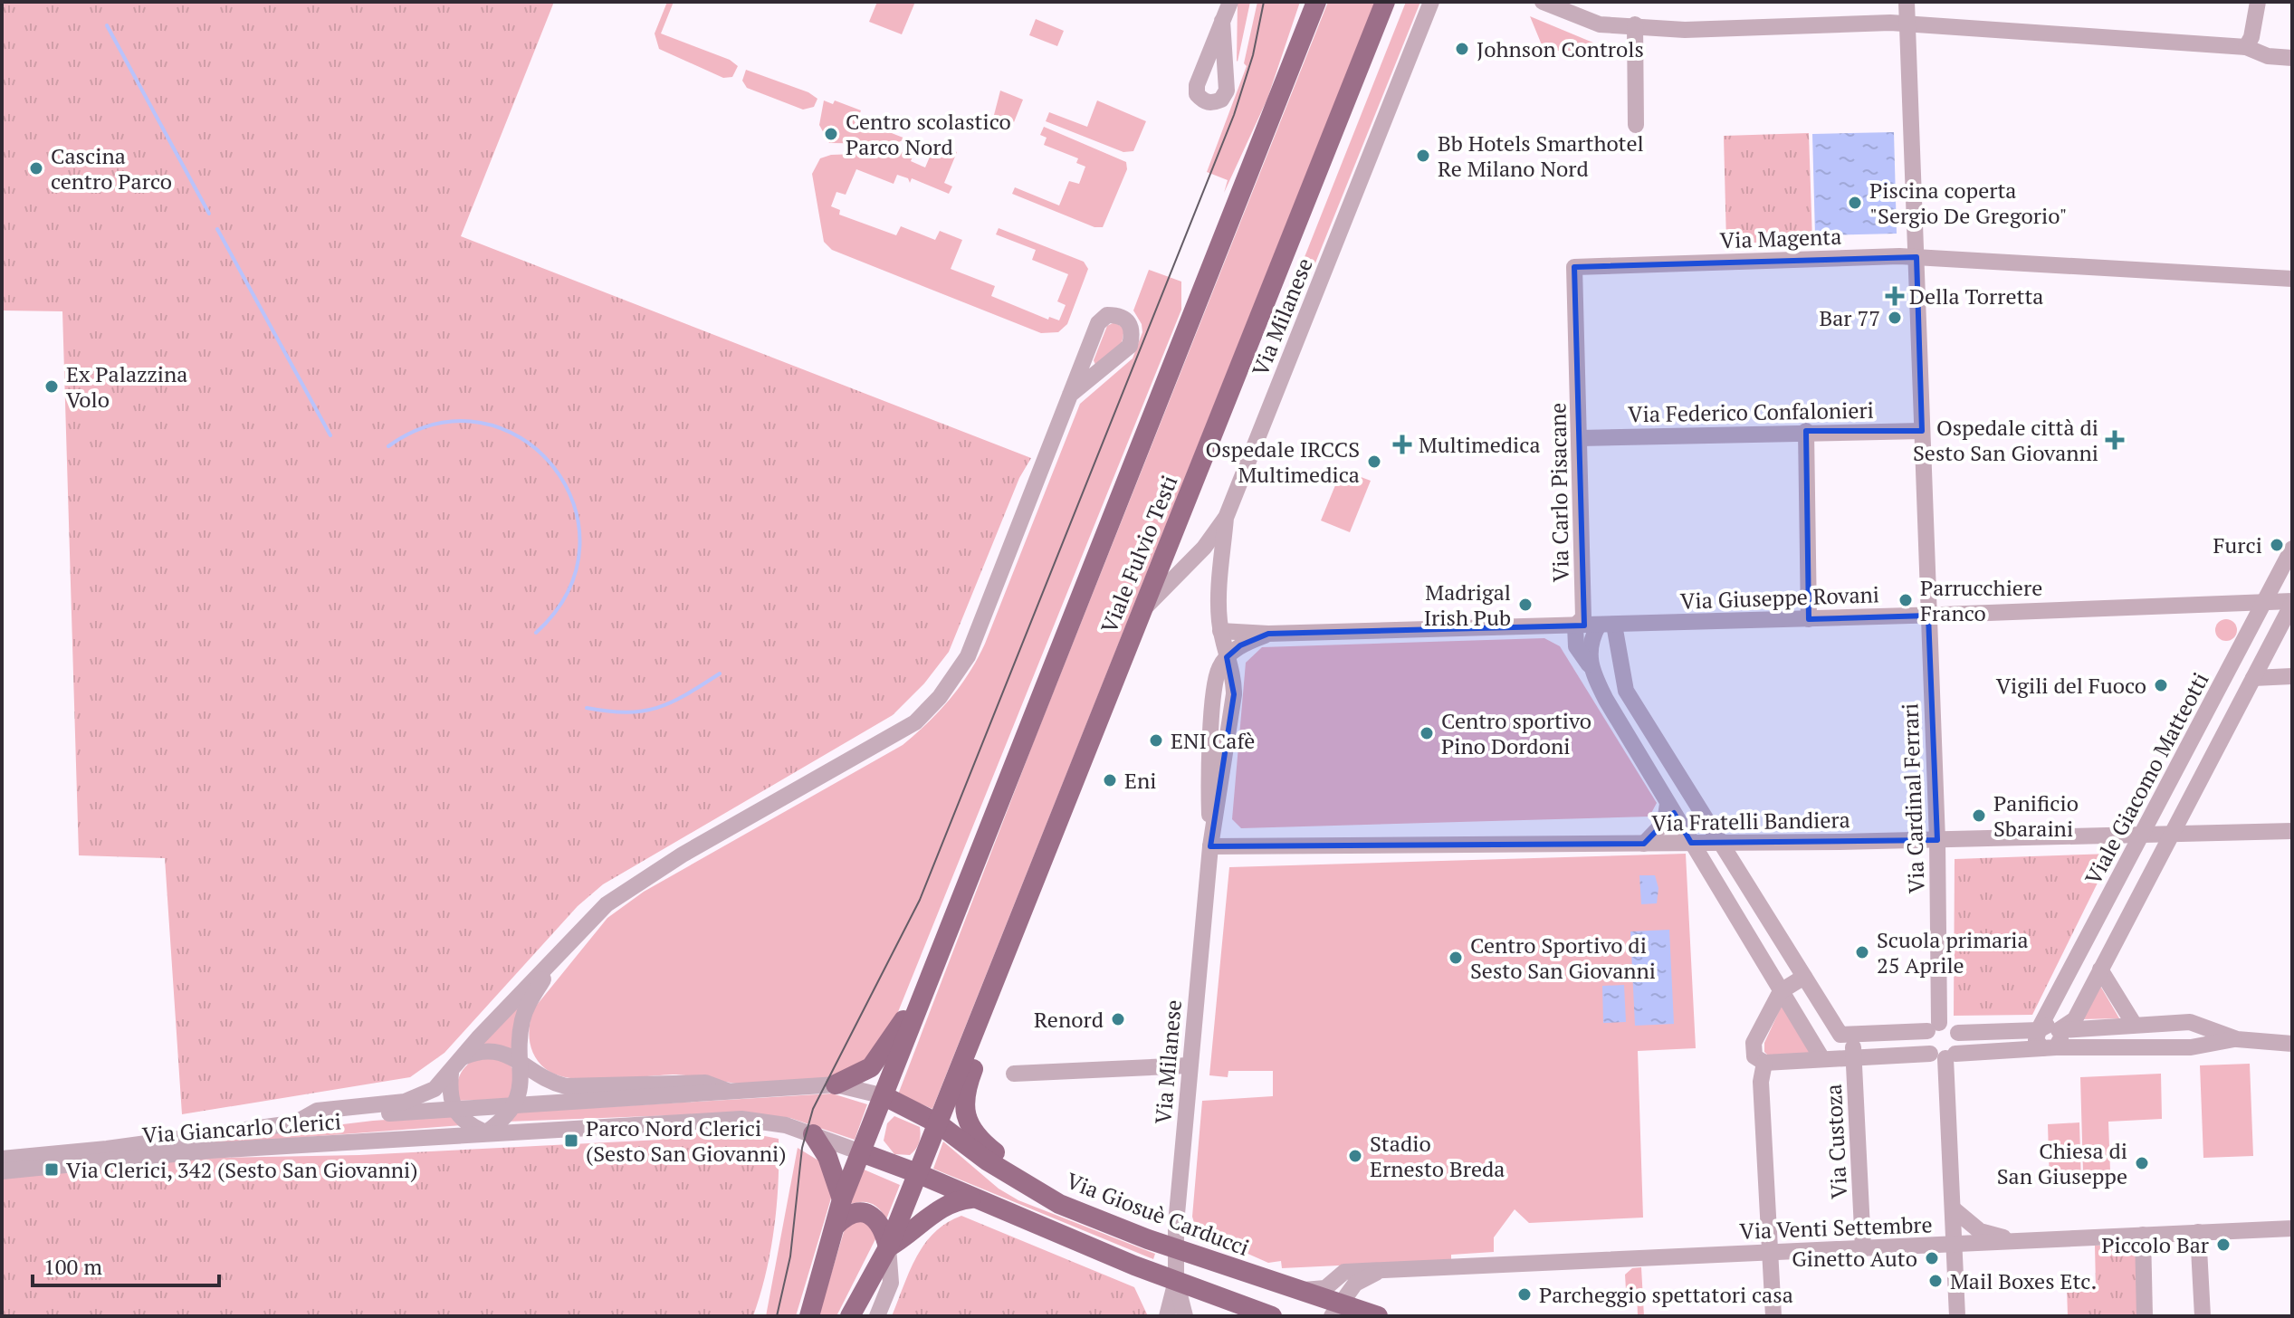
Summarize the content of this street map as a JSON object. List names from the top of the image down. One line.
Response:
{"streets":{"main road":["Viale Fulvio Testi","Via Giosuè Carducci"],"street":["Via Magenta","Via Milanese","Via Federico Confalonieri","Via Carlo Pisacane","Via Giuseppe Rovani","Viale Giacomo Matteotti","Via Cardinal Ferrari","Via Fratelli Bandiera","Via Giancarlo Clerici","Via Custoza","Via Venti Settembre"]},"crossings":[["Via Magenta","Via Carlo Pisacane"],["Via Magenta","Via Cardinal Ferrari"],["Via Milanese","Via Giuseppe Rovani"],["Via Milanese","Via Fratelli Bandiera"],["Via Milanese","Via Giosuè Carducci"],["Via Federico Confalonieri","Via Carlo Pisacane"],["Via Federico Confalonieri","Via Cardinal Ferrari"],["Via Carlo Pisacane","Via Giuseppe Rovani"],["Viale Fulvio Testi","Via Giancarlo Clerici"],["Viale Fulvio Testi","Via Giosuè Carducci"],["Via Giuseppe Rovani","Viale Giacomo Matteotti"],["Via Giuseppe Rovani","Via Cardinal Ferrari"],["Viale Giacomo Matteotti","Via Fratelli Bandiera"],["Via Cardinal Ferrari","Via Fratelli Bandiera"],["Via Custoza","Via Venti Settembre"],["Via Giosuè Carducci","Via Venti Settembre"]],"places":{"other":["Johnson Controls","Centro scolastico Parco Nord","Bb Hotels Smarthotel Re Milano Nord","Cascina centro Parco","Piscina coperta \"Sergio De Gregorio\"","Bar 77","Ex Palazzina Volo","Ospedale IRCCS Multimedica","Furci","Parrucchiere Franco","Madrigal Irish Pub","Vigili del Fuoco","Centro sportivo Pino Dordoni","ENI Cafè","Eni","Panificio Sbaraini","Scuola primaria 25 Aprile","Centro Sportivo di Sesto San Giovanni","Renord","Stadio Ernesto Breda","Chiesa di San Giuseppe","Piccolo Bar","Ginetto Auto","Mail Boxes Etc.","Parcheggio spettatori casa"],"health":["Della Torretta","Ospedale città di Sesto San Giovanni","Multimedica"],"transit":["Parco Nord Clerici (Sesto San Giovanni)","Via Clerici, 342 (Sesto San Giovanni)"]},"scale_bar":"100 m"}
